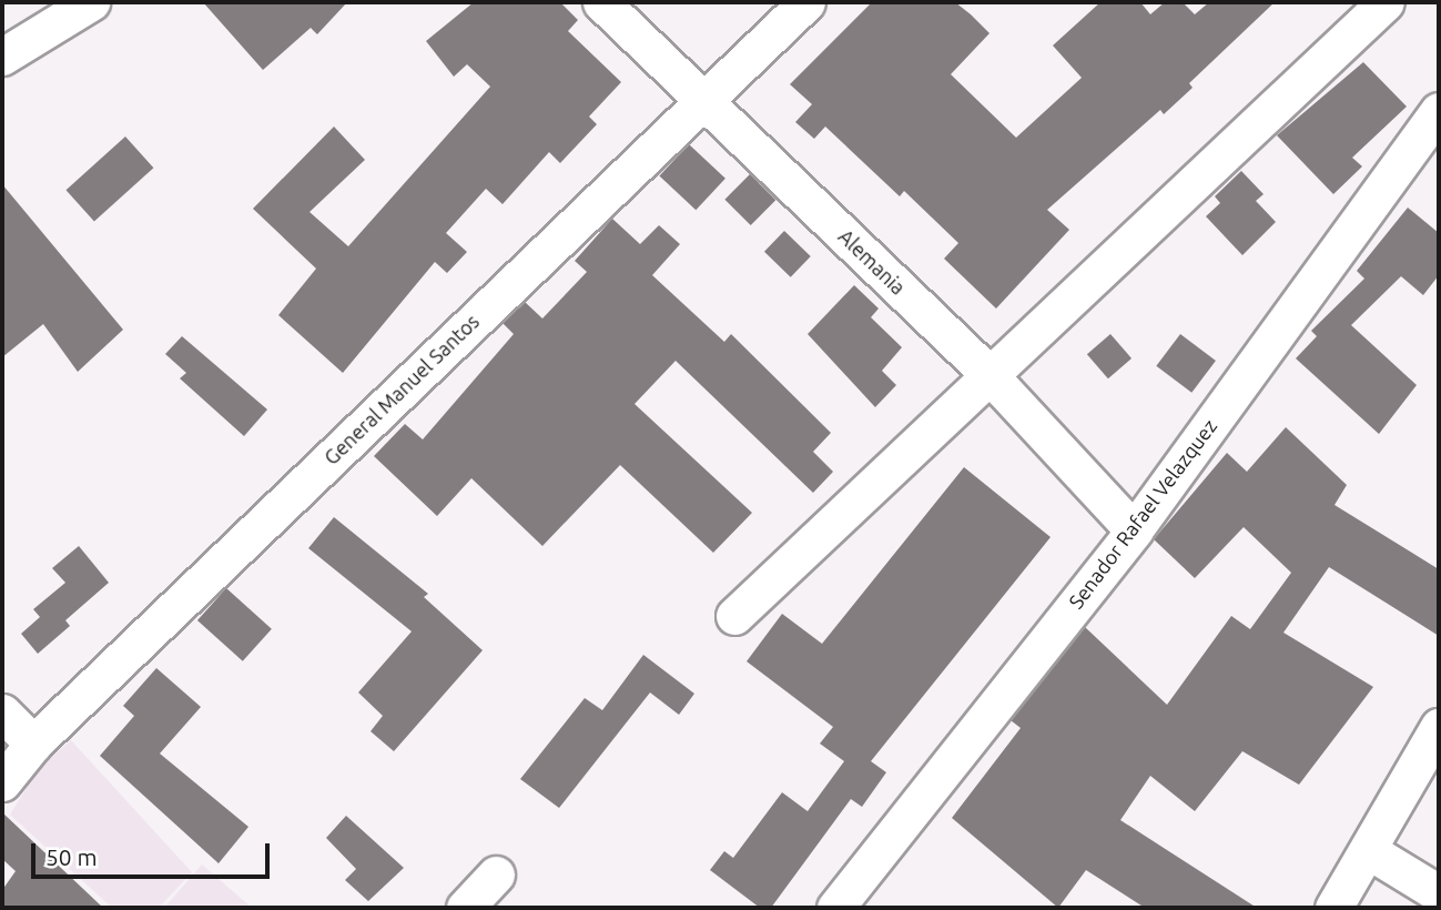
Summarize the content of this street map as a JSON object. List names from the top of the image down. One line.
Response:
{"streets":{"street":["Alemania","General Manuel Santos","Senador Rafael Velazquez"]},"crossings":[["Alemania","General Manuel Santos"],["Alemania","Senador Rafael Velazquez"]],"scale_bar":"50 m"}
